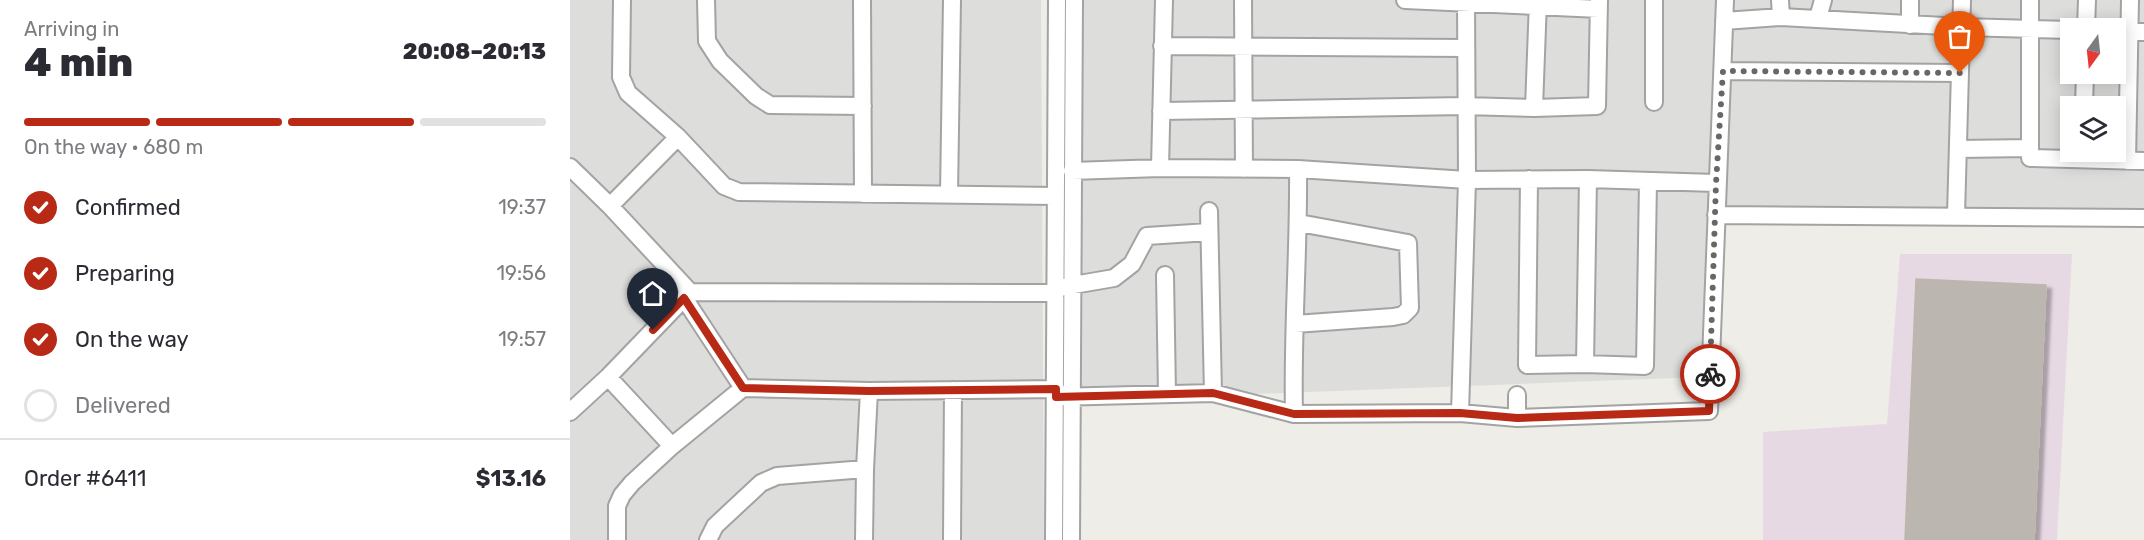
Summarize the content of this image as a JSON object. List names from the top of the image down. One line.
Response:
{"north":"bottom","page":{"heading":["4 min","Arriving in","20:08–20:13"],"panel":["Order #6411","$13.16"],"bar":"On the way · 680 m","list":[["Confirmed","19:37"],["Preparing","19:56"],["On the way","19:57"],"Delivered"]}}
